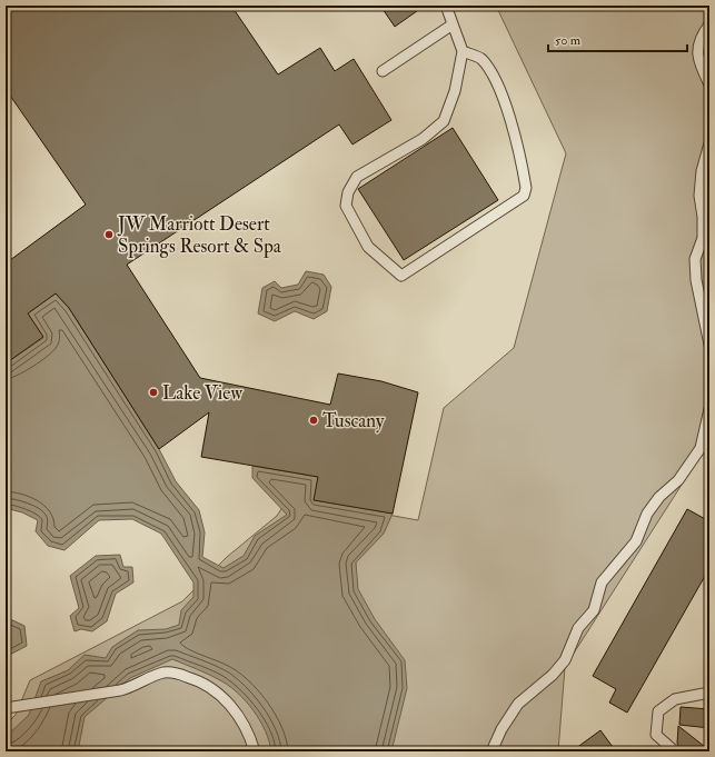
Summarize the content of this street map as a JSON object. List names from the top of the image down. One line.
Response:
{"places":["JW Marriott Desert Springs Resort & Spa","Lake View","Tuscany"],"scale_bar":"50 m"}
